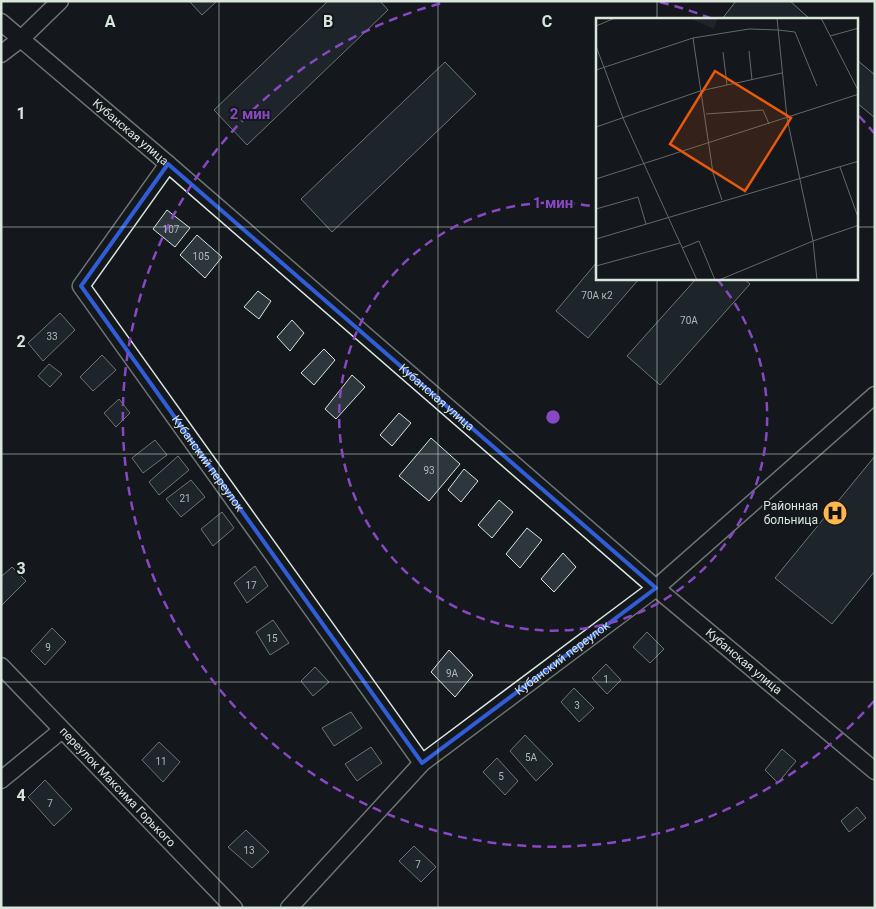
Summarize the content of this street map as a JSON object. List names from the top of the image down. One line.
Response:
{"streets":{"street":["Кубанская улица","Кубанский переулок","переулок Максима Горького"]},"crossings":[["Кубанская улица","Кубанский переулок"]],"places":{"hospital":["Районная больница"]},"house_numbers":["107","105","70А к2","70А","33","93","21","17","15","9","9А","1","3","5А","11","5","7","13","7"],"grid":{"columns":["A","B","C"],"rows":["1","2","3","4"]},"rings":["2 мин","1 мин"]}
